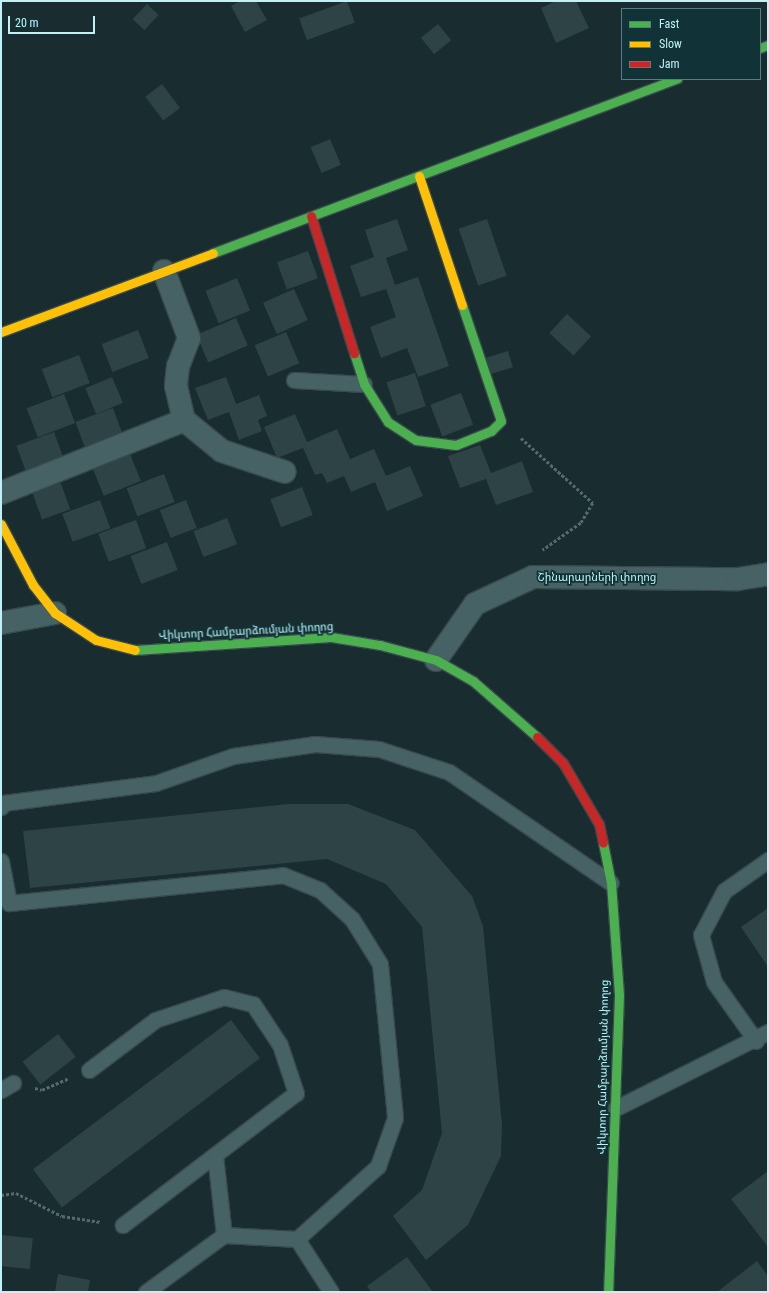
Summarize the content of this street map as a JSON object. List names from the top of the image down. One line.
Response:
{"streets":{"street":["Շինարարների փողոց","Վիկտոր Համբարձումյան փողոց"]},"crossings":[["Շինարարների փողոց","Վիկտոր Համբարձումյան փողոց"]],"legend":["Fast","Slow","Jam"],"scale_bar":"20 m"}
